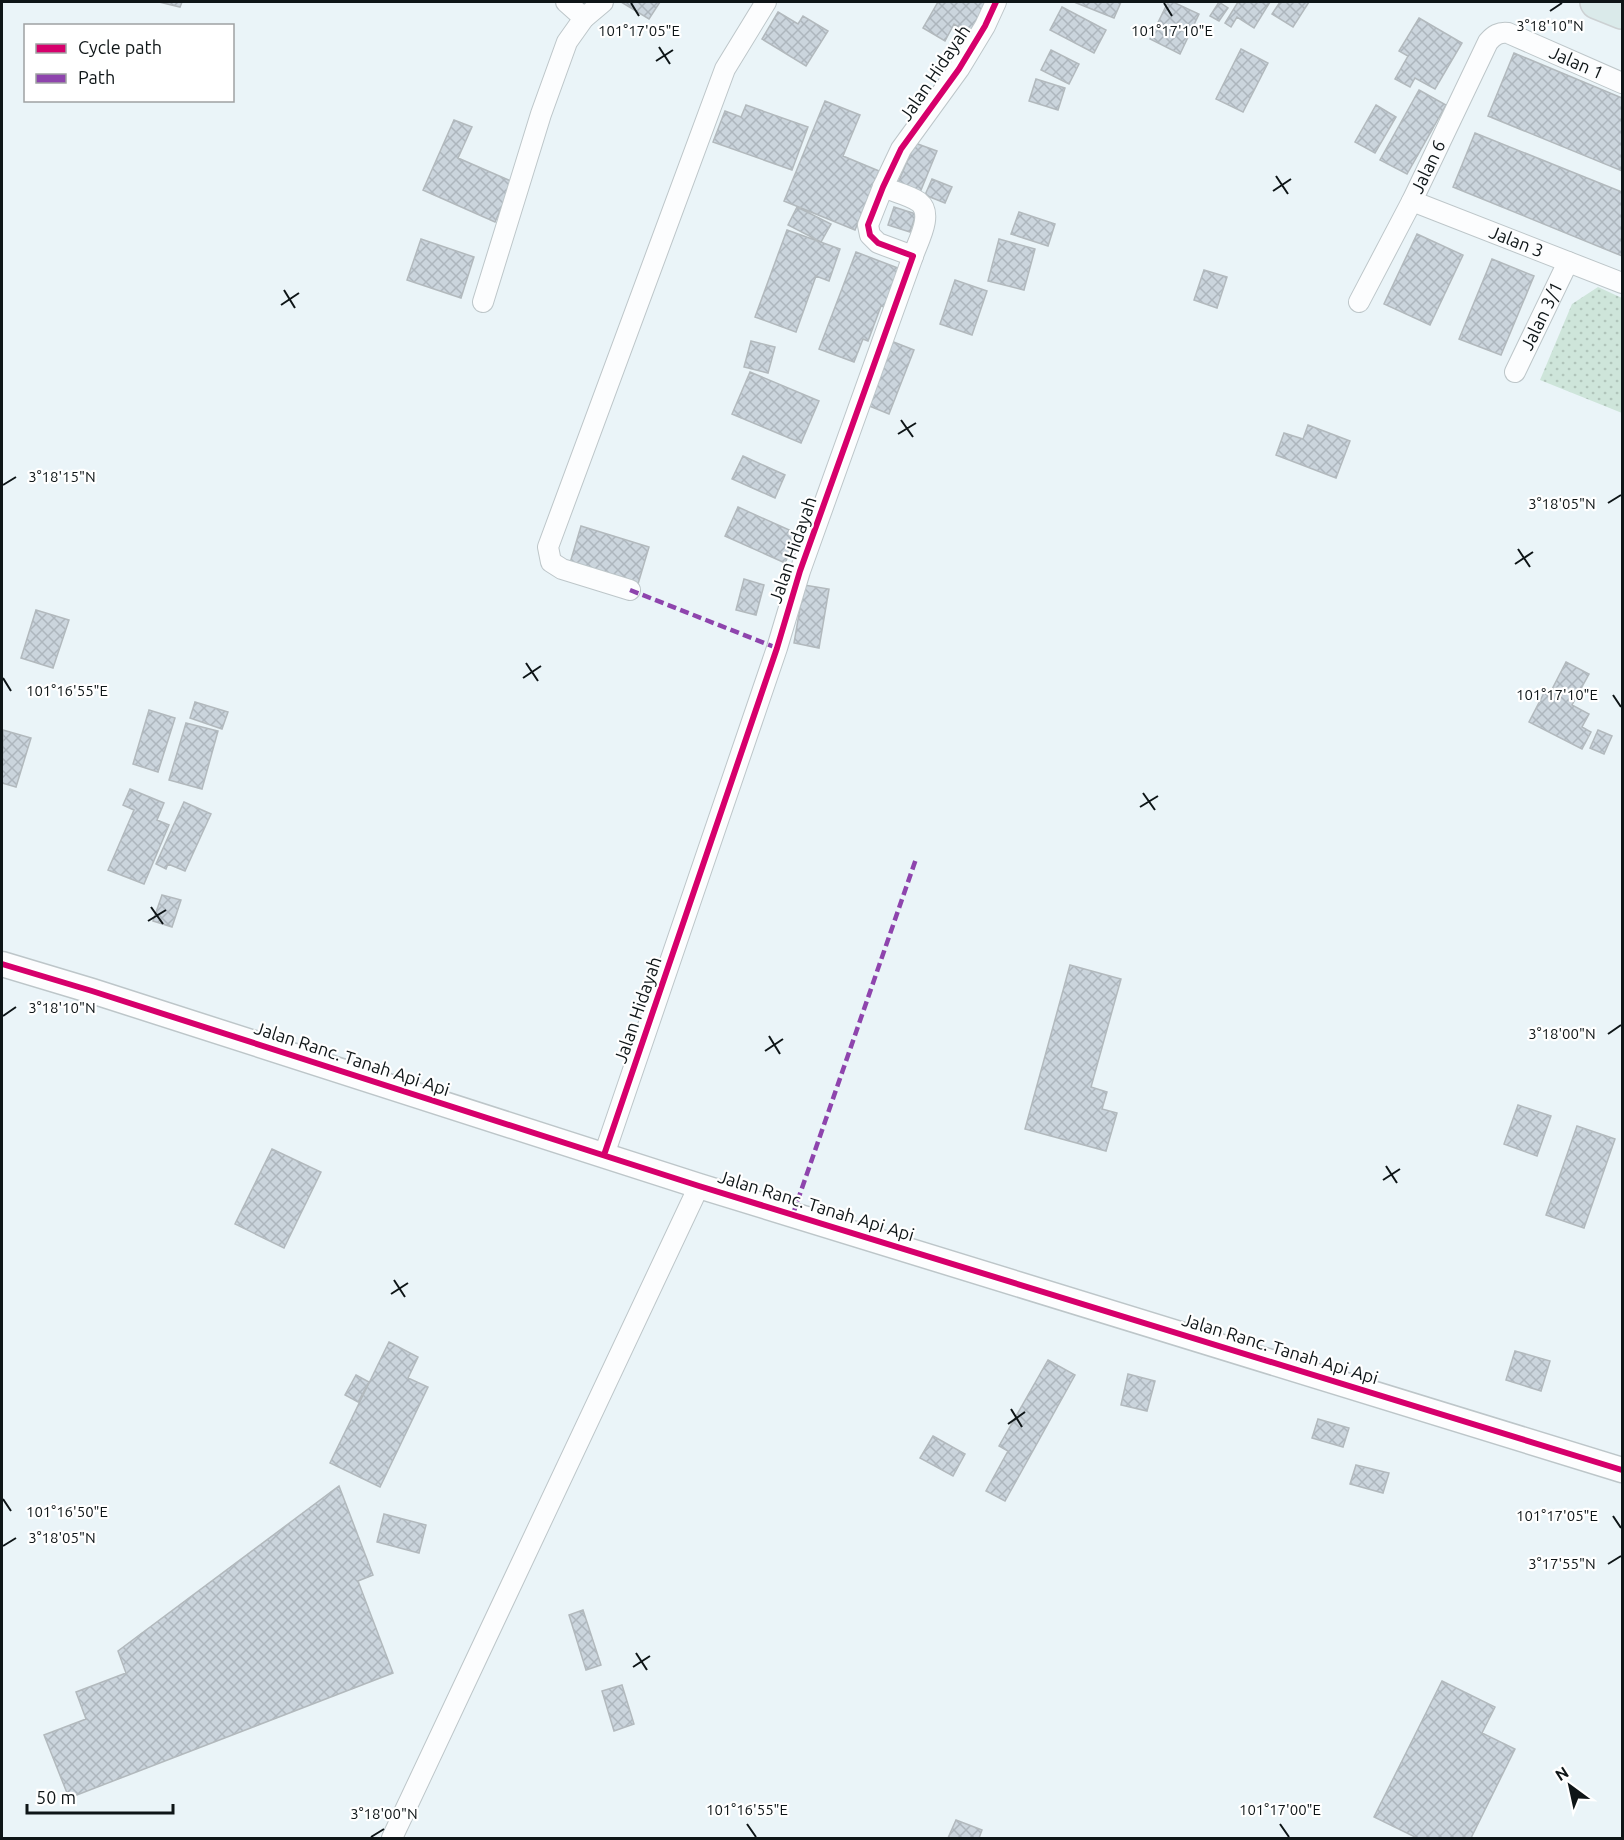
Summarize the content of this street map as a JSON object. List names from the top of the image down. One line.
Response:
{"streets":{"street":["Jalan 1","Jalan Hidayah","Jalan 6","Jalan 3","Jalan 3/1","Jalan Ranc. Tanah Api Api"]},"crossings":[["Jalan 1","Jalan 6"],["Jalan Hidayah","Jalan Ranc. Tanah Api Api"],["Jalan 6","Jalan 3"],["Jalan 3","Jalan 3/1"]],"legend":["Cycle path","Path"],"scale_bar":"50 m","north":"top left","coordinates":["3°18'10\"N","101°17'05\"E","101°17'10\"E","3°18'15\"N","3°18'05\"N","101°16'55\"E","3°18'00\"N","101°16'50\"E","3°17'55\"N","101°17'00\"E"]}
